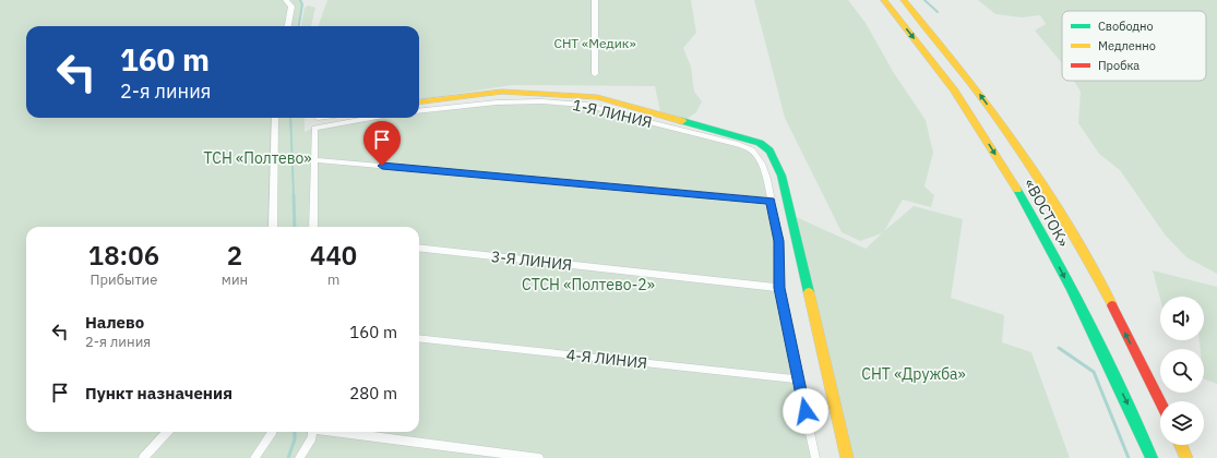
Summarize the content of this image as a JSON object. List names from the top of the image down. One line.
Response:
{"streets":{"main road":["«ВОСТОК»"],"street":["1-Я ЛИНИЯ","3-Я ЛИНИЯ","4-Я ЛИНИЯ"]},"crossings":[["1-Я ЛИНИЯ","3-Я ЛИНИЯ"],["1-Я ЛИНИЯ","4-Я ЛИНИЯ"]],"parks":["СНТ «Медик»","ТСН «Полтево»","СТСН «Полтево-2»","СНТ «Дружба»"],"legend":["Свободно","Медленно","Пробка"],"page":{"turn":["160 m","2-я линия"],"eta":["18:06","Прибытие","2","мин","440","m"],"list":[{"name":"Налево","note":"2-я линия","value":"160 m"},{"name":"Пункт назначения","value":"280 m"}]}}
